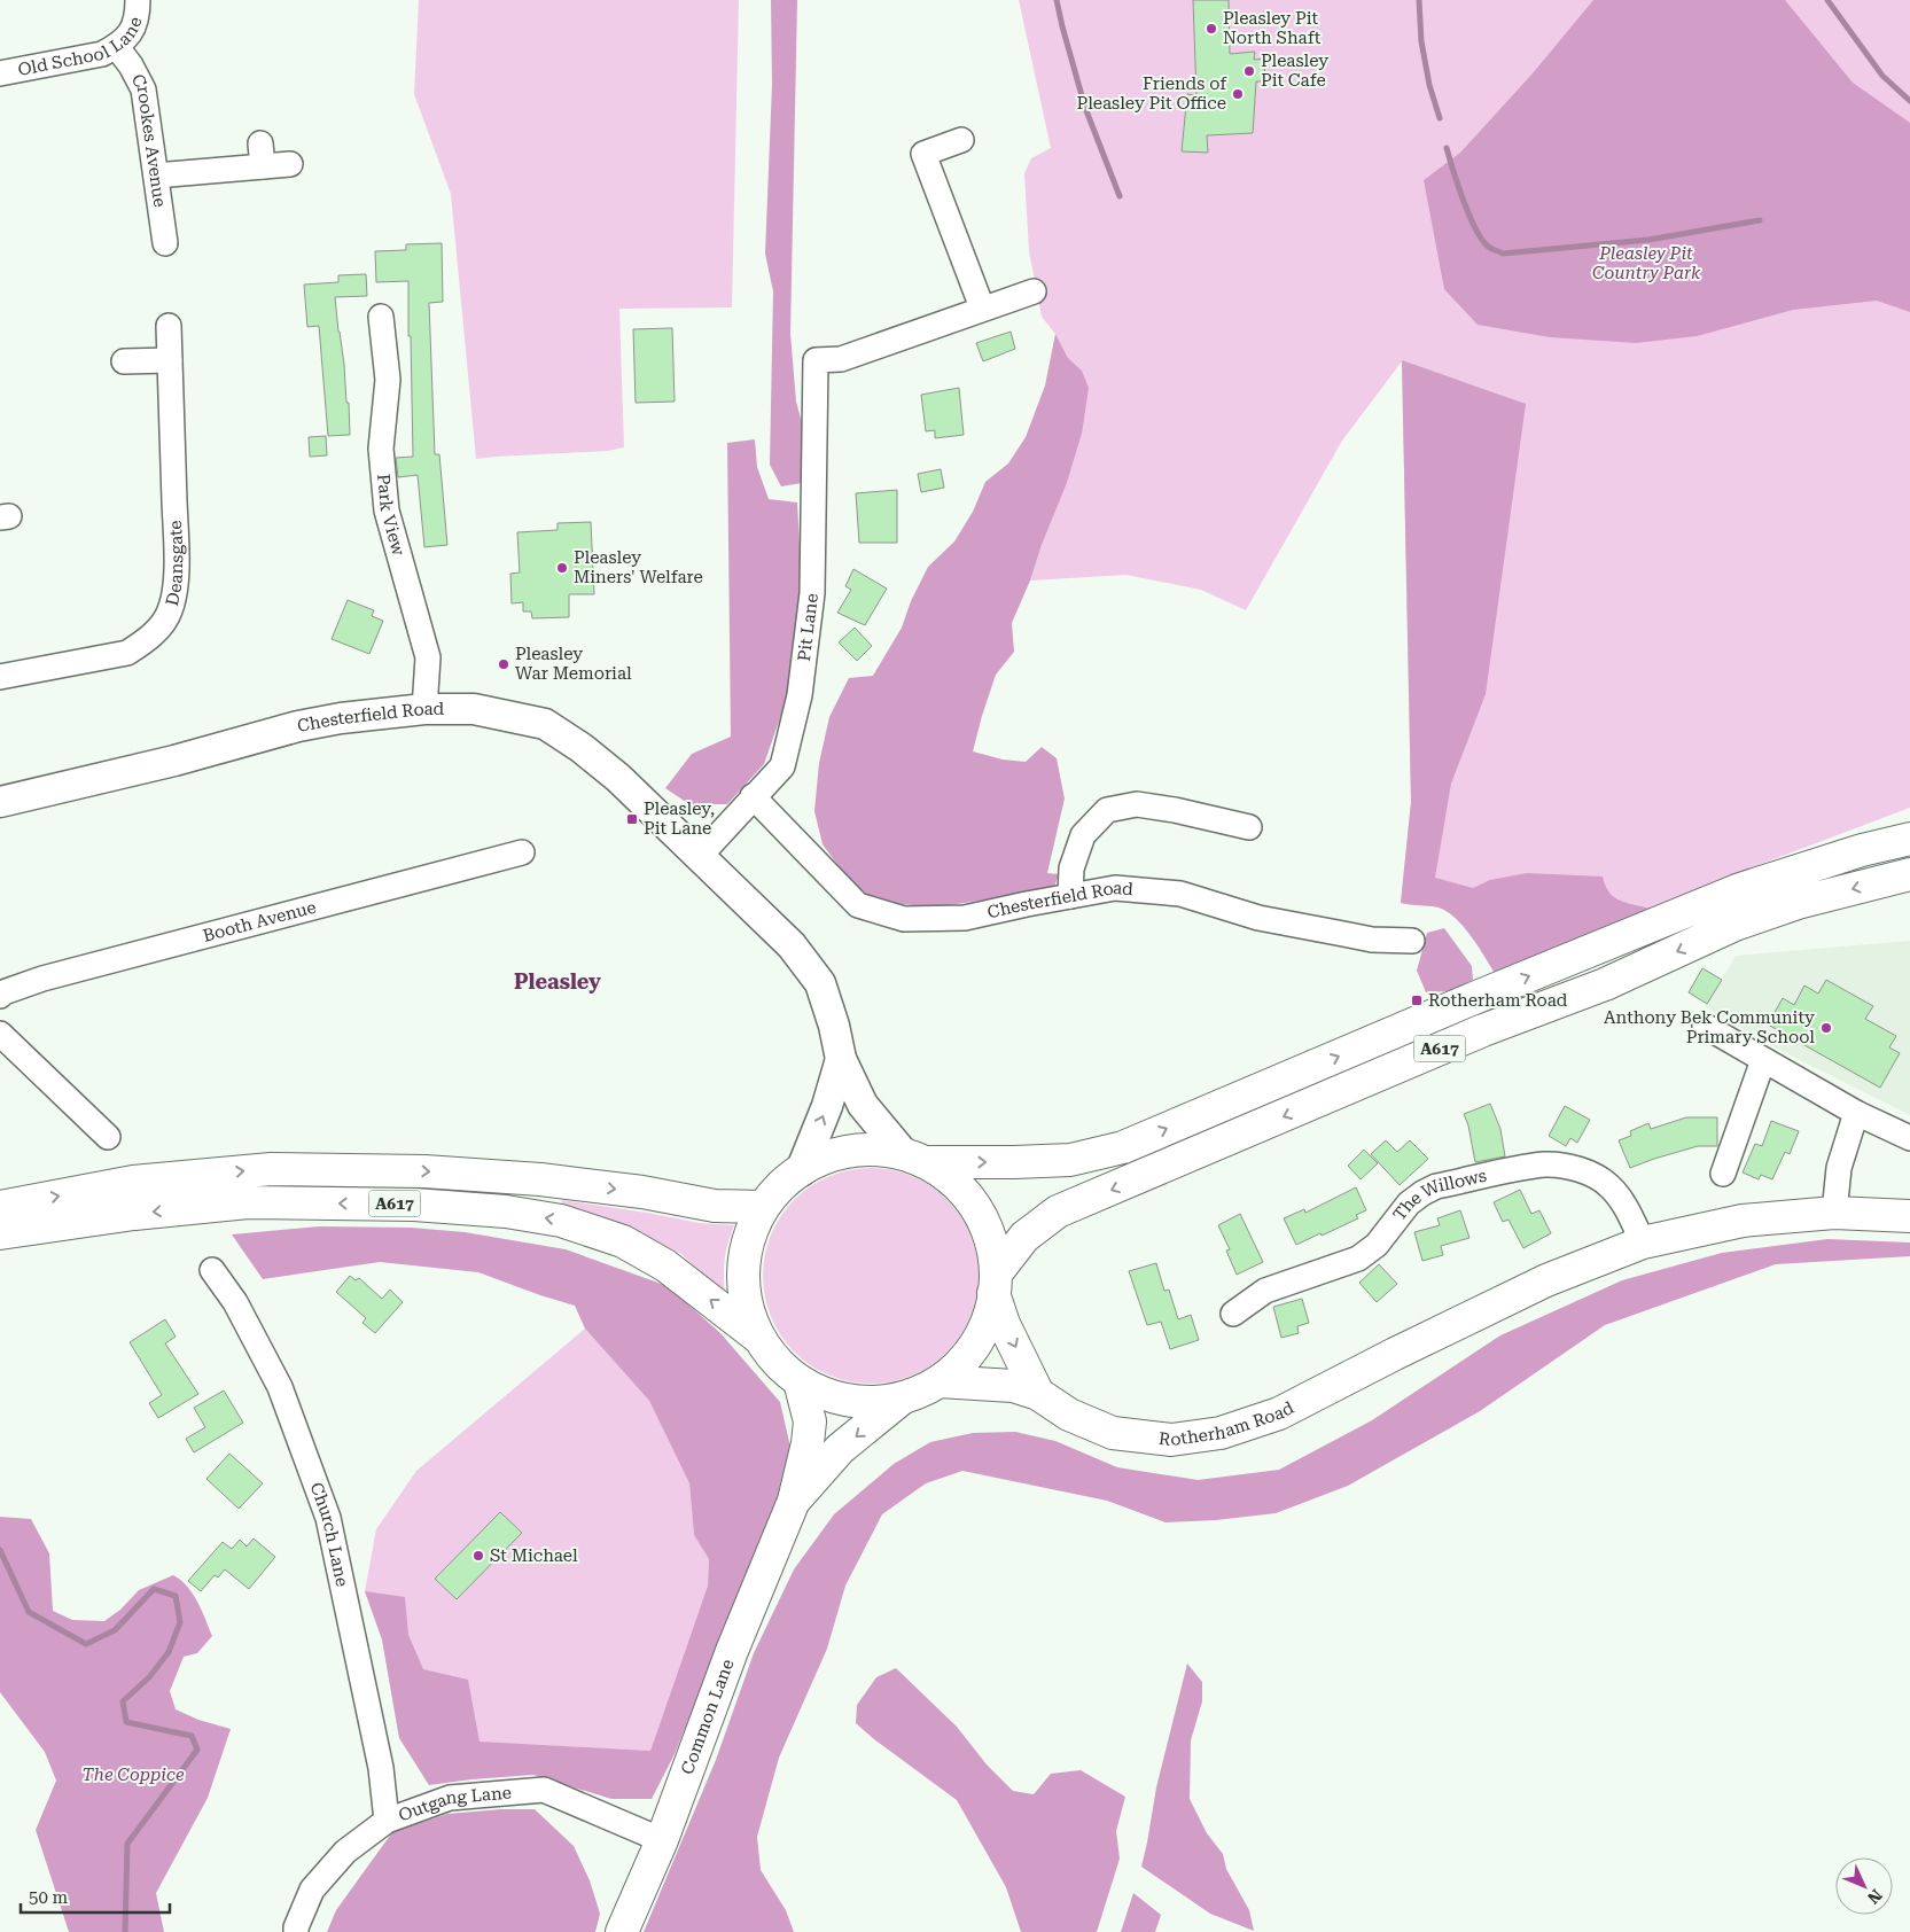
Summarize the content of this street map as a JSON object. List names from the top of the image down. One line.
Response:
{"streets":{"main road":["A617","Rotherham Road","Common Lane"],"street":["Old School Lane","Crookes Avenue","Park View","Deansgate","Pit Lane","Chesterfield Road","Booth Avenue","The Willows","Church Lane","Outgang Lane"]},"crossings":[["Old School Lane","Crookes Avenue"],["Park View","Chesterfield Road"],["Pit Lane","Chesterfield Road"],["A617","Rotherham Road"],["The Willows","Rotherham Road"],["Church Lane","Outgang Lane"],["Common Lane","Outgang Lane"]],"districts":["Pleasley"],"parks":["Pleasley Pit Country Park","The Coppice"],"places":{"other":["Pleasley Pit North Shaft","Pleasley Pit Cafe","Friends of Pleasley Pit Office","Pleasley Miners' Welfare","Pleasley War Memorial","Anthony Bek Community Primary School","St Michael"],"transit":["Pleasley, Pit Lane","Rotherham Road"]},"scale_bar":"50 m","north":"bottom right"}
